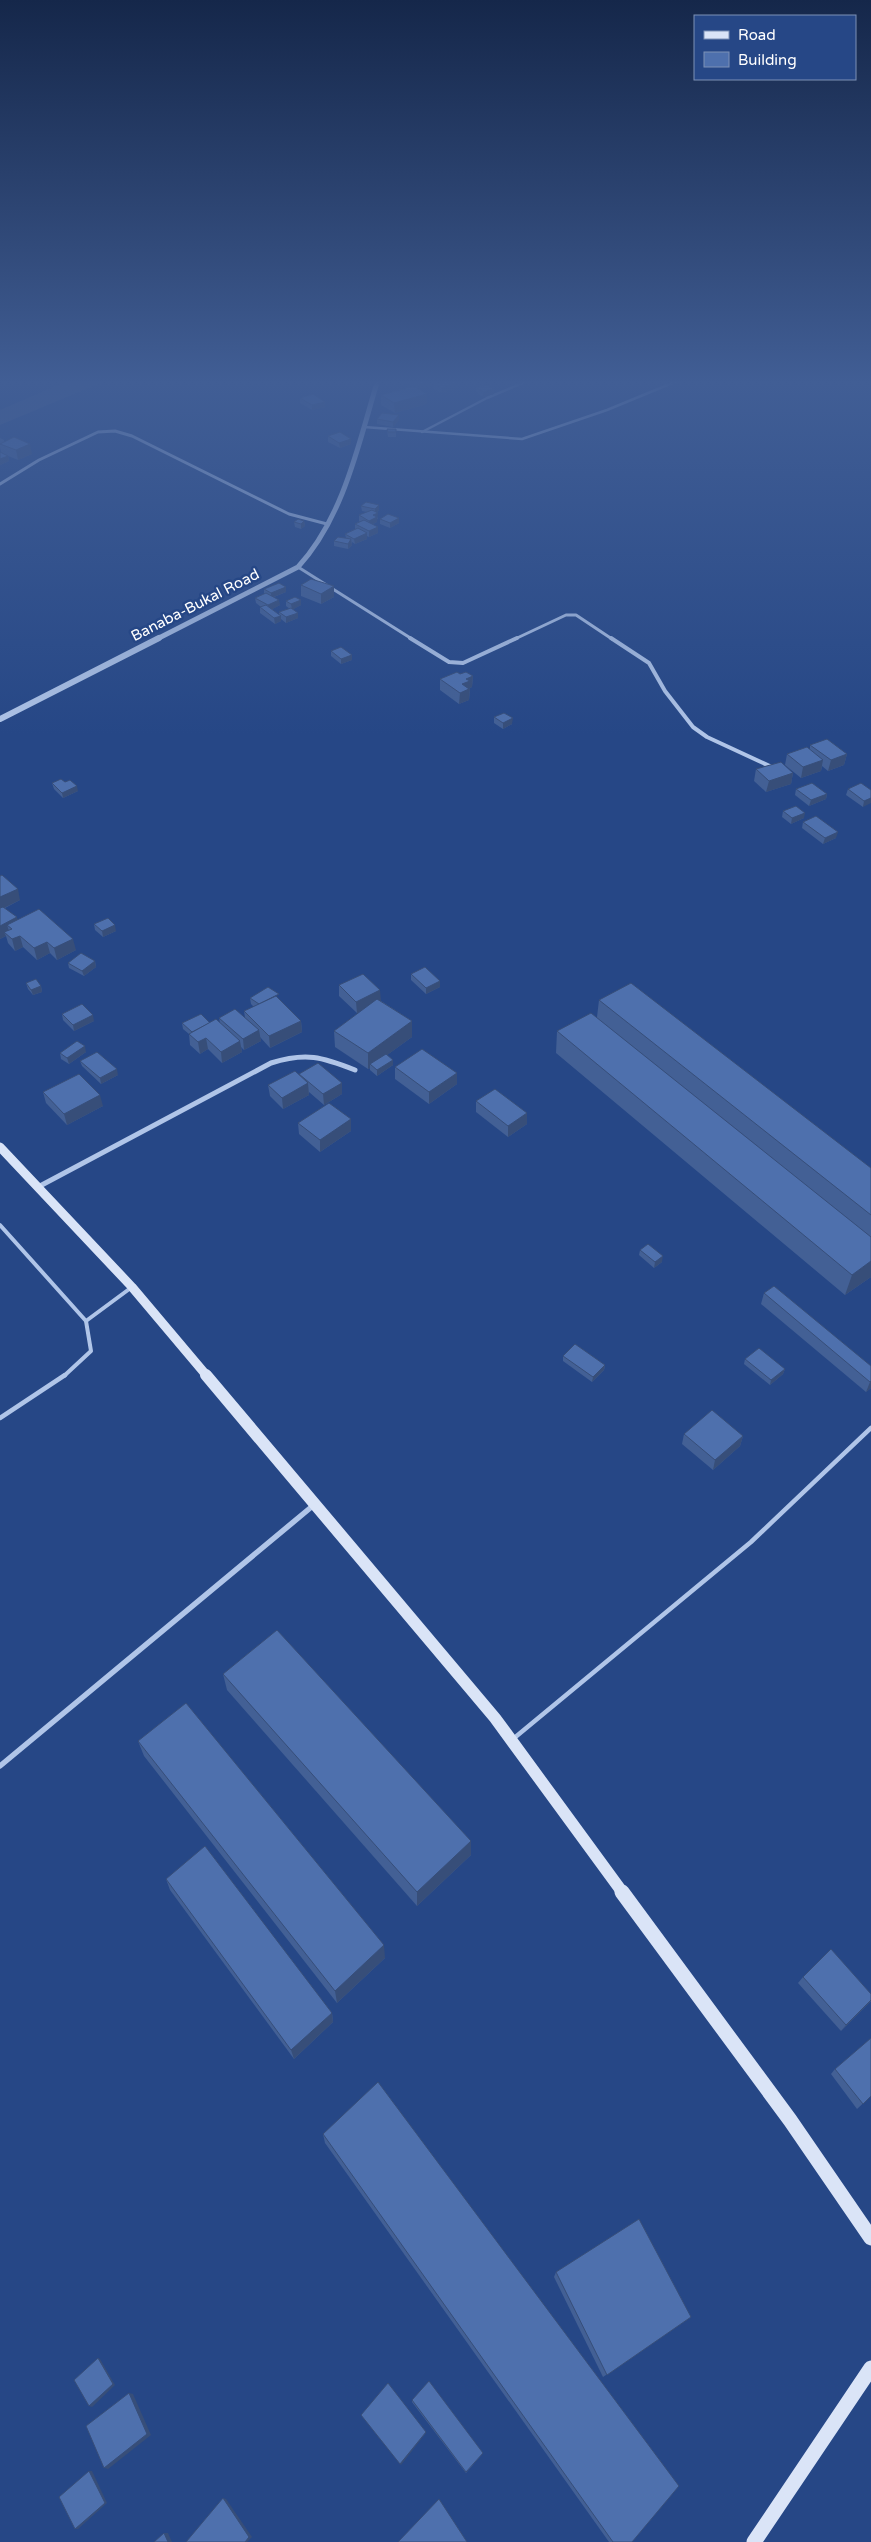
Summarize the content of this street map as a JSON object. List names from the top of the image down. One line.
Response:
{"streets":{"street":["Banaba-Bukal Road"]},"legend":["Road","Building"]}
